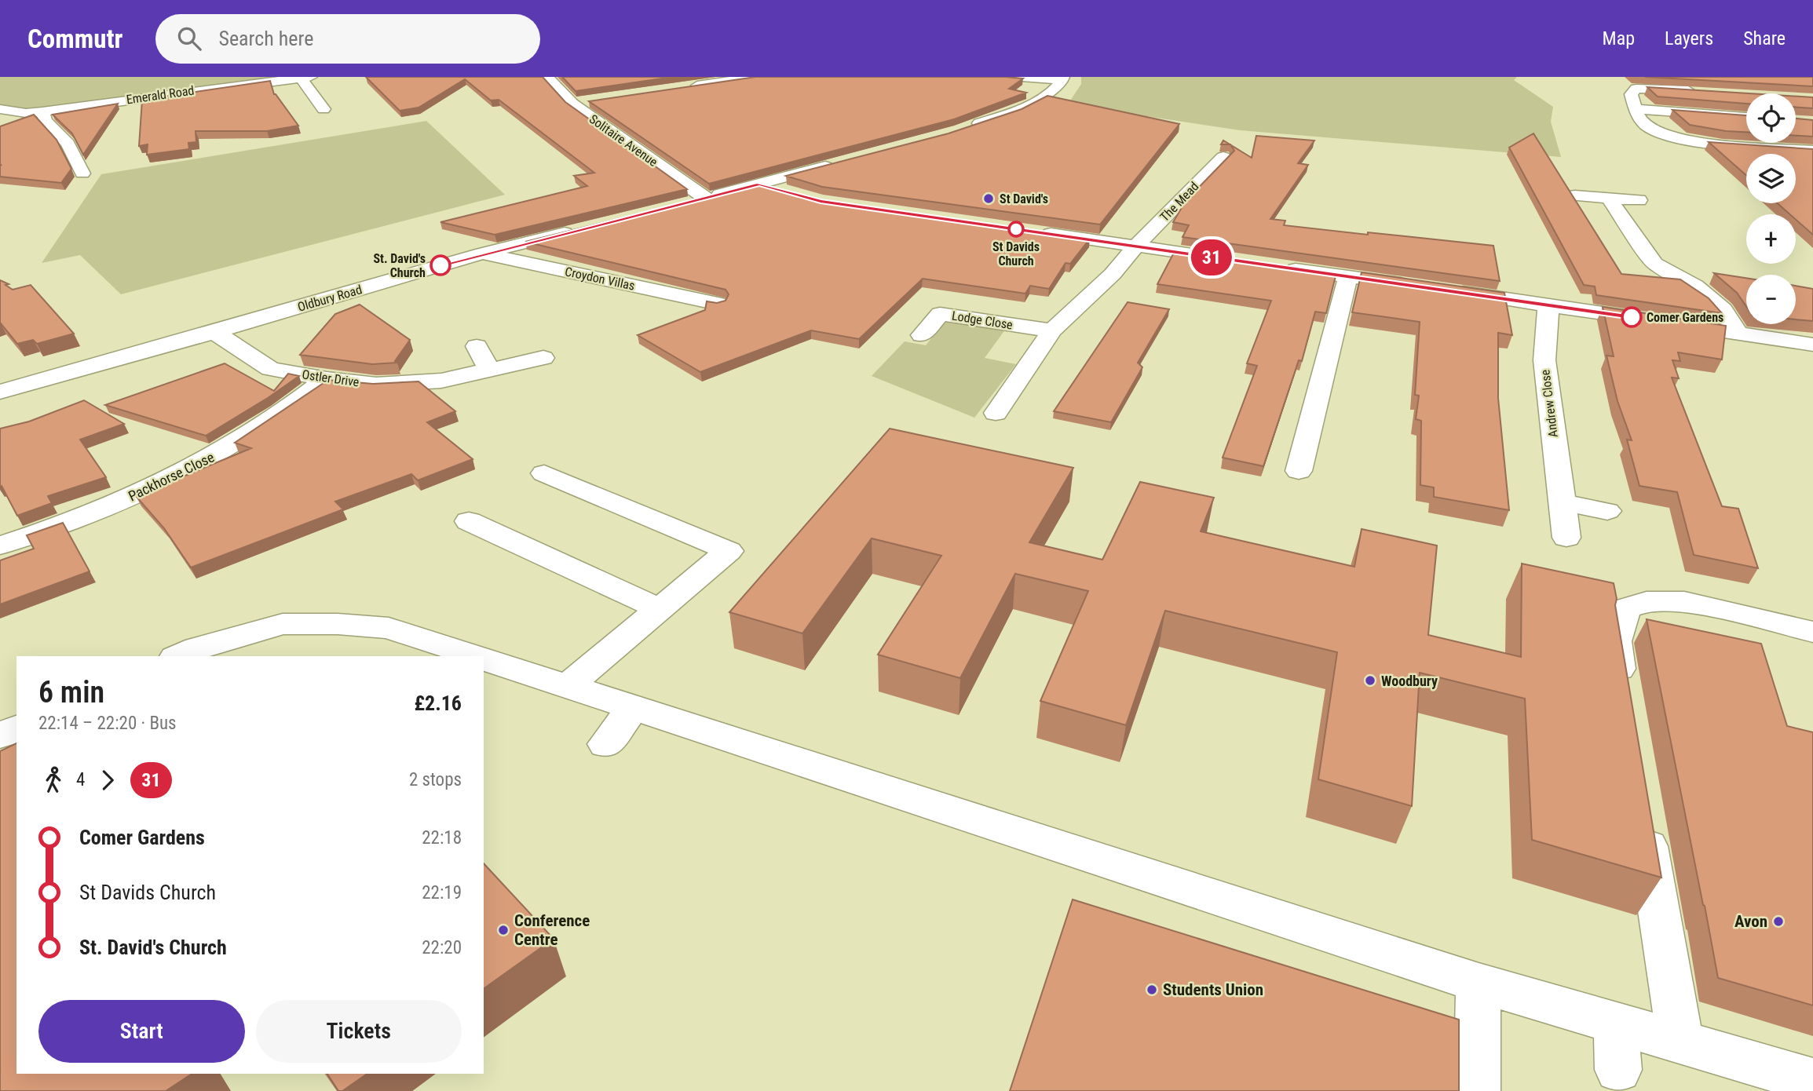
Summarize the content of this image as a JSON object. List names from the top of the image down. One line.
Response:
{"streets":{"street":["Emerald Road","Solitaire Avenue","The Mead","Croydon Villas","Oldbury Road","Lodge Close","Ostler Drive","Andrew Close","Packhorse Close"]},"crossings":[["Croydon Villas","Oldbury Road"],["Oldbury Road","Ostler Drive"],["Ostler Drive","Packhorse Close"]],"places":["St David's","St Davids Church","St. David's Church","Comer Gardens","Woodbury","Avon","Conference Centre","Students Union"],"lines":["bus line 31"],"page":{"header":"Commutr","search":"Search here","nav":["Map","Layers","Share"],"on_map":"31","map_buttons":["+","−"],"heading":["6 min","22:14 – 22:20 · Bus","£2.16"],"legs":["4","31","2 stops"],"list":[{"name":"Comer Gardens","value":"22:18"},{"name":"St Davids Church","value":"22:19"},{"name":"St. David's Church","value":"22:20"}],"buttons":["Start","Tickets"]}}
